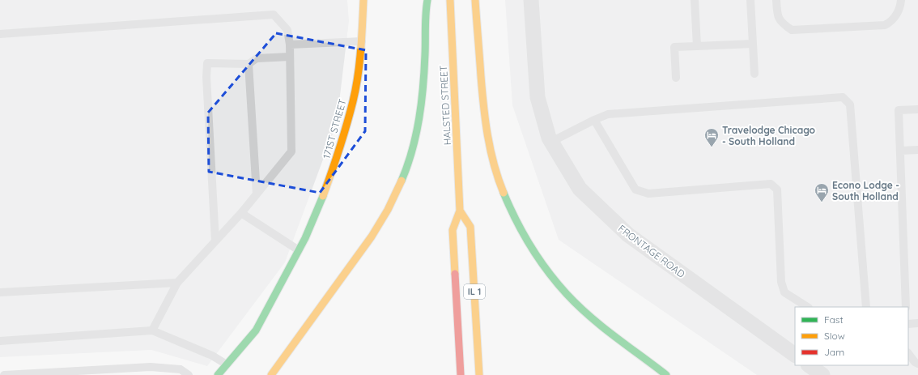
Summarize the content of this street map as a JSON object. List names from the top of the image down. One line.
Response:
{"streets":{"main road":["HALSTED STREET","171ST STREET","IL 1"],"street":["FRONTAGE ROAD"]},"crossings":[["HALSTED STREET","IL 1"]],"places":{"hotel":["Travelodge Chicago - South Holland","Econo Lodge - South Holland"]},"legend":["Fast","Slow","Jam"]}
